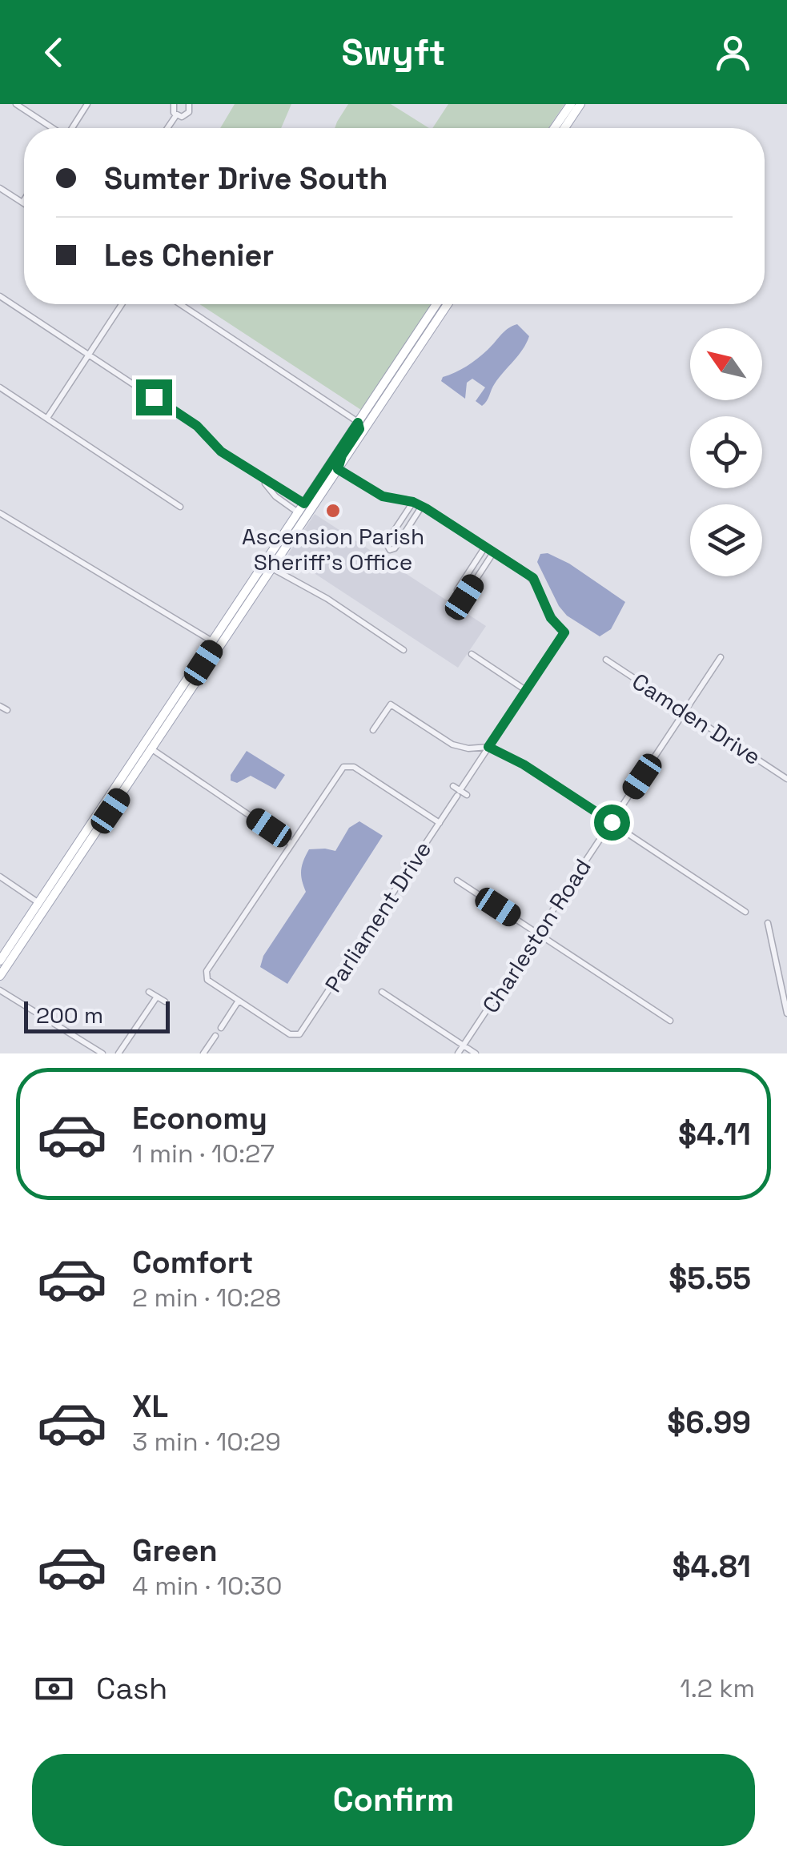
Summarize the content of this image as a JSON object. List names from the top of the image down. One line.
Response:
{"streets":{"street":["Camden Drive","Parliament Drive","Charleston Road"]},"crossings":[["Camden Drive","Charleston Road"]],"places":["Ascension Parish Sheriff's Office"],"scale_bar":"200 m","north":"top left","page":{"header":"Swyft","banner":["Sumter Drive South","Les Chenier"],"scale":"200 m","list":[{"name":"Economy","note":"1 min · 10:27","value":"$4.11"},{"name":"Comfort","note":"2 min · 10:28","value":"$5.55"},{"name":"XL","note":"3 min · 10:29","value":"$6.99"},{"name":"Green","note":"4 min · 10:30","value":"$4.81"}],"pay":["Cash","1.2 km"],"buttons":"Confirm"}}
